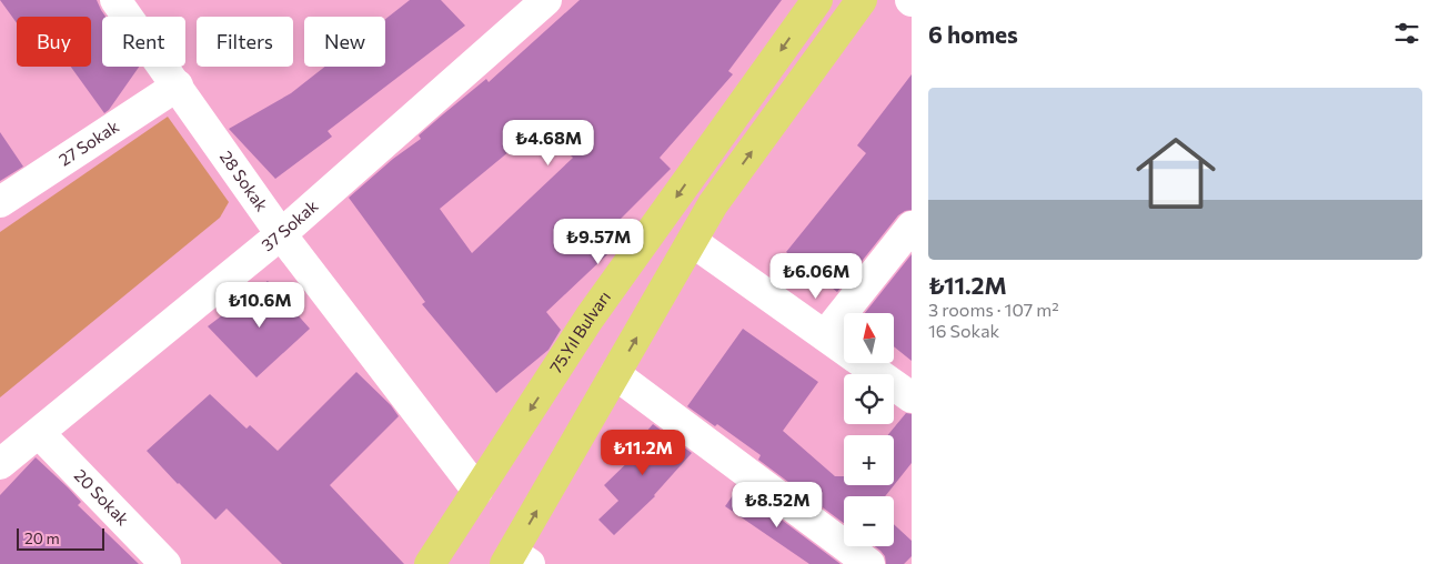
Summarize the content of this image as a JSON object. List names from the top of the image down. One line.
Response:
{"streets":{"main road":["75.Yıl Bulvarı"],"street":["27 Sokak","28 Sokak","37 Sokak","20 Sokak"]},"crossings":[["27 Sokak","28 Sokak"],["28 Sokak","37 Sokak"],["28 Sokak","75.Yıl Bulvarı"],["37 Sokak","20 Sokak"]],"scale_bar":"20 m","north":"top","page":{"heading":"6 homes","chip":["Buy","Rent","Filters","New"],"list":[{"name":"₺11.2M","note":"3 rooms · 107 m² · 16 Sokak"}],"price":["₺4.68M","₺9.57M","₺6.06M","₺10.6M","₺11.2M","₺8.52M"],"map_buttons":["+","−"],"scale":"20 m"}}
